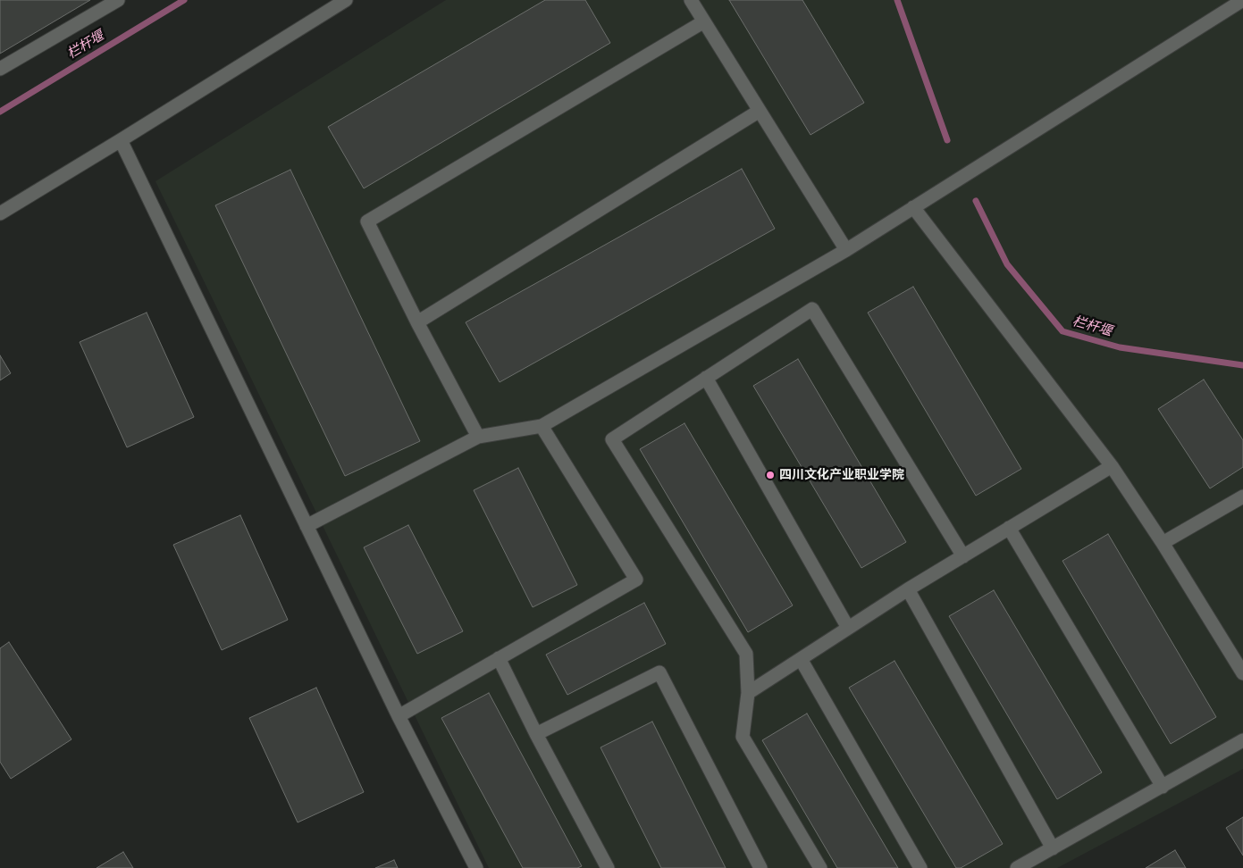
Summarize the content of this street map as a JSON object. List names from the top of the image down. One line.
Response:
{"water":["栏杆堰"],"places":["四川文化产业职业学院"]}
